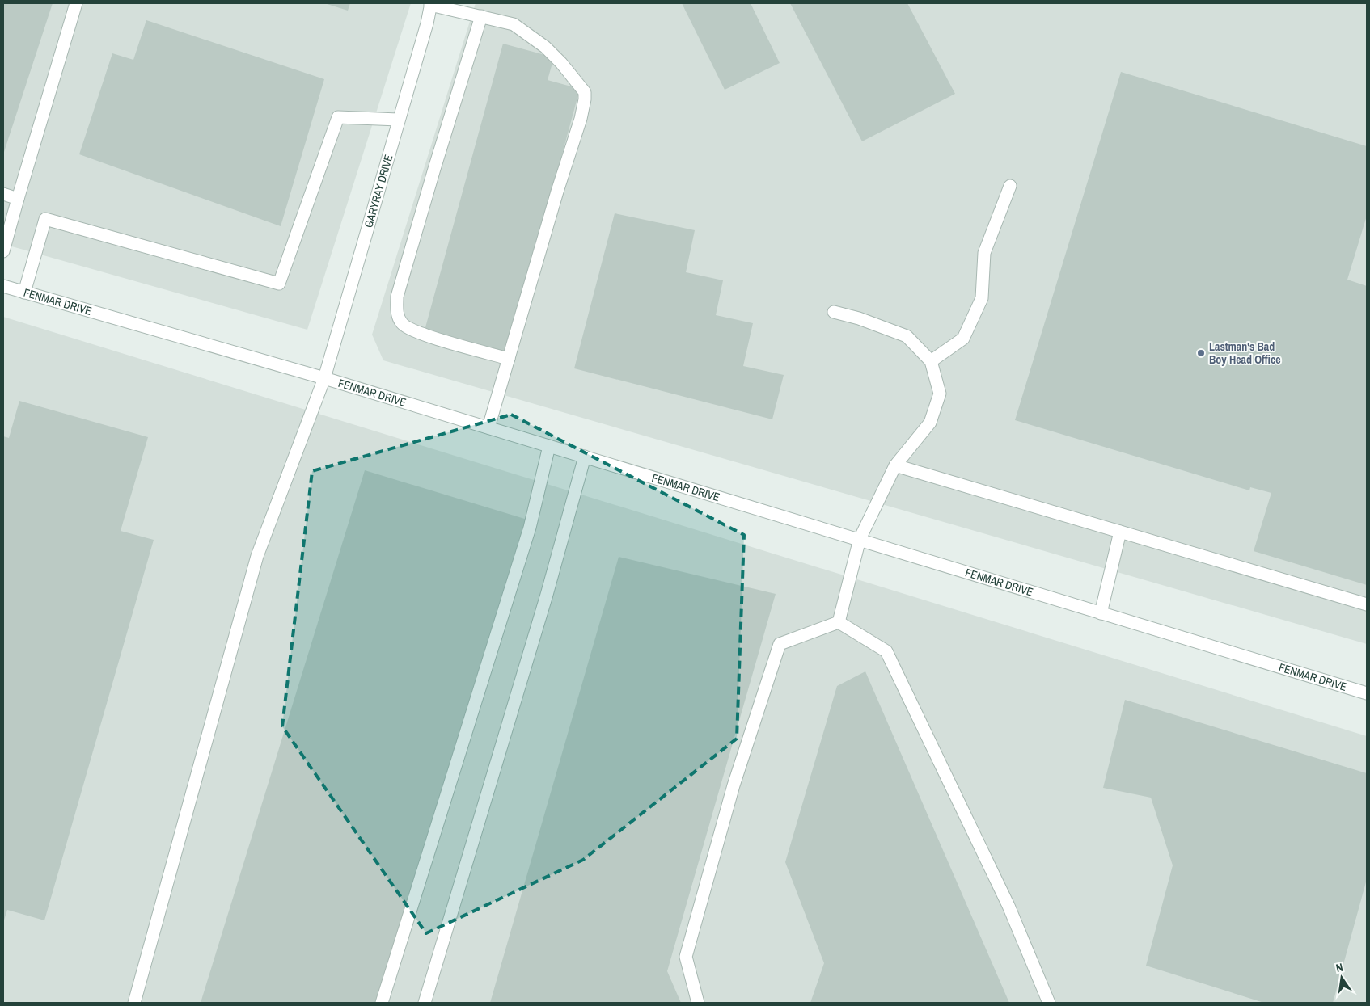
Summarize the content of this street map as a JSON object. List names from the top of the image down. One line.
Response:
{"streets":{"street":["GARYRAY DRIVE","FENMAR DRIVE"]},"crossings":[["GARYRAY DRIVE","FENMAR DRIVE"]],"places":["Lastman's Bad Boy Head Office"],"north":"top"}
